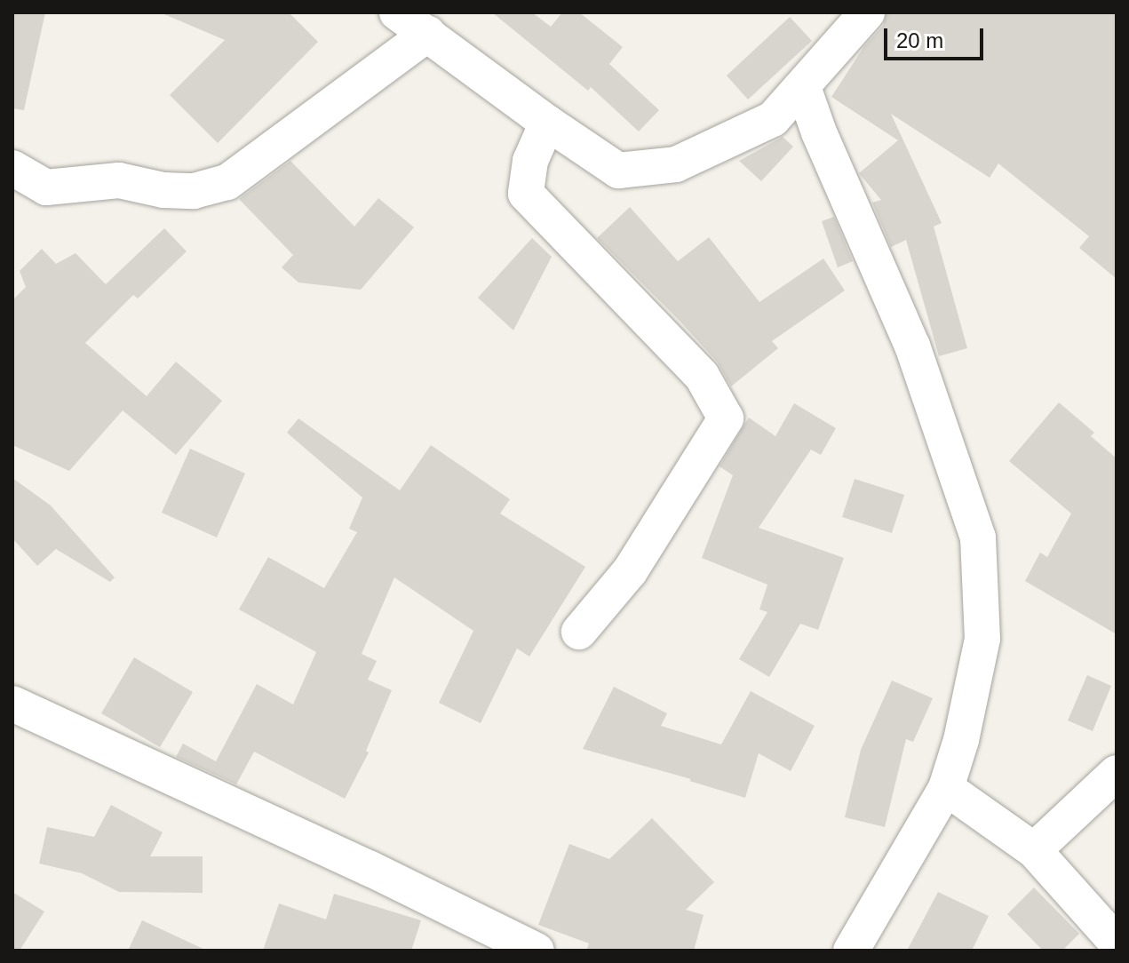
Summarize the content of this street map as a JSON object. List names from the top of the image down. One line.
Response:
{"scale_bar":"20 m"}
